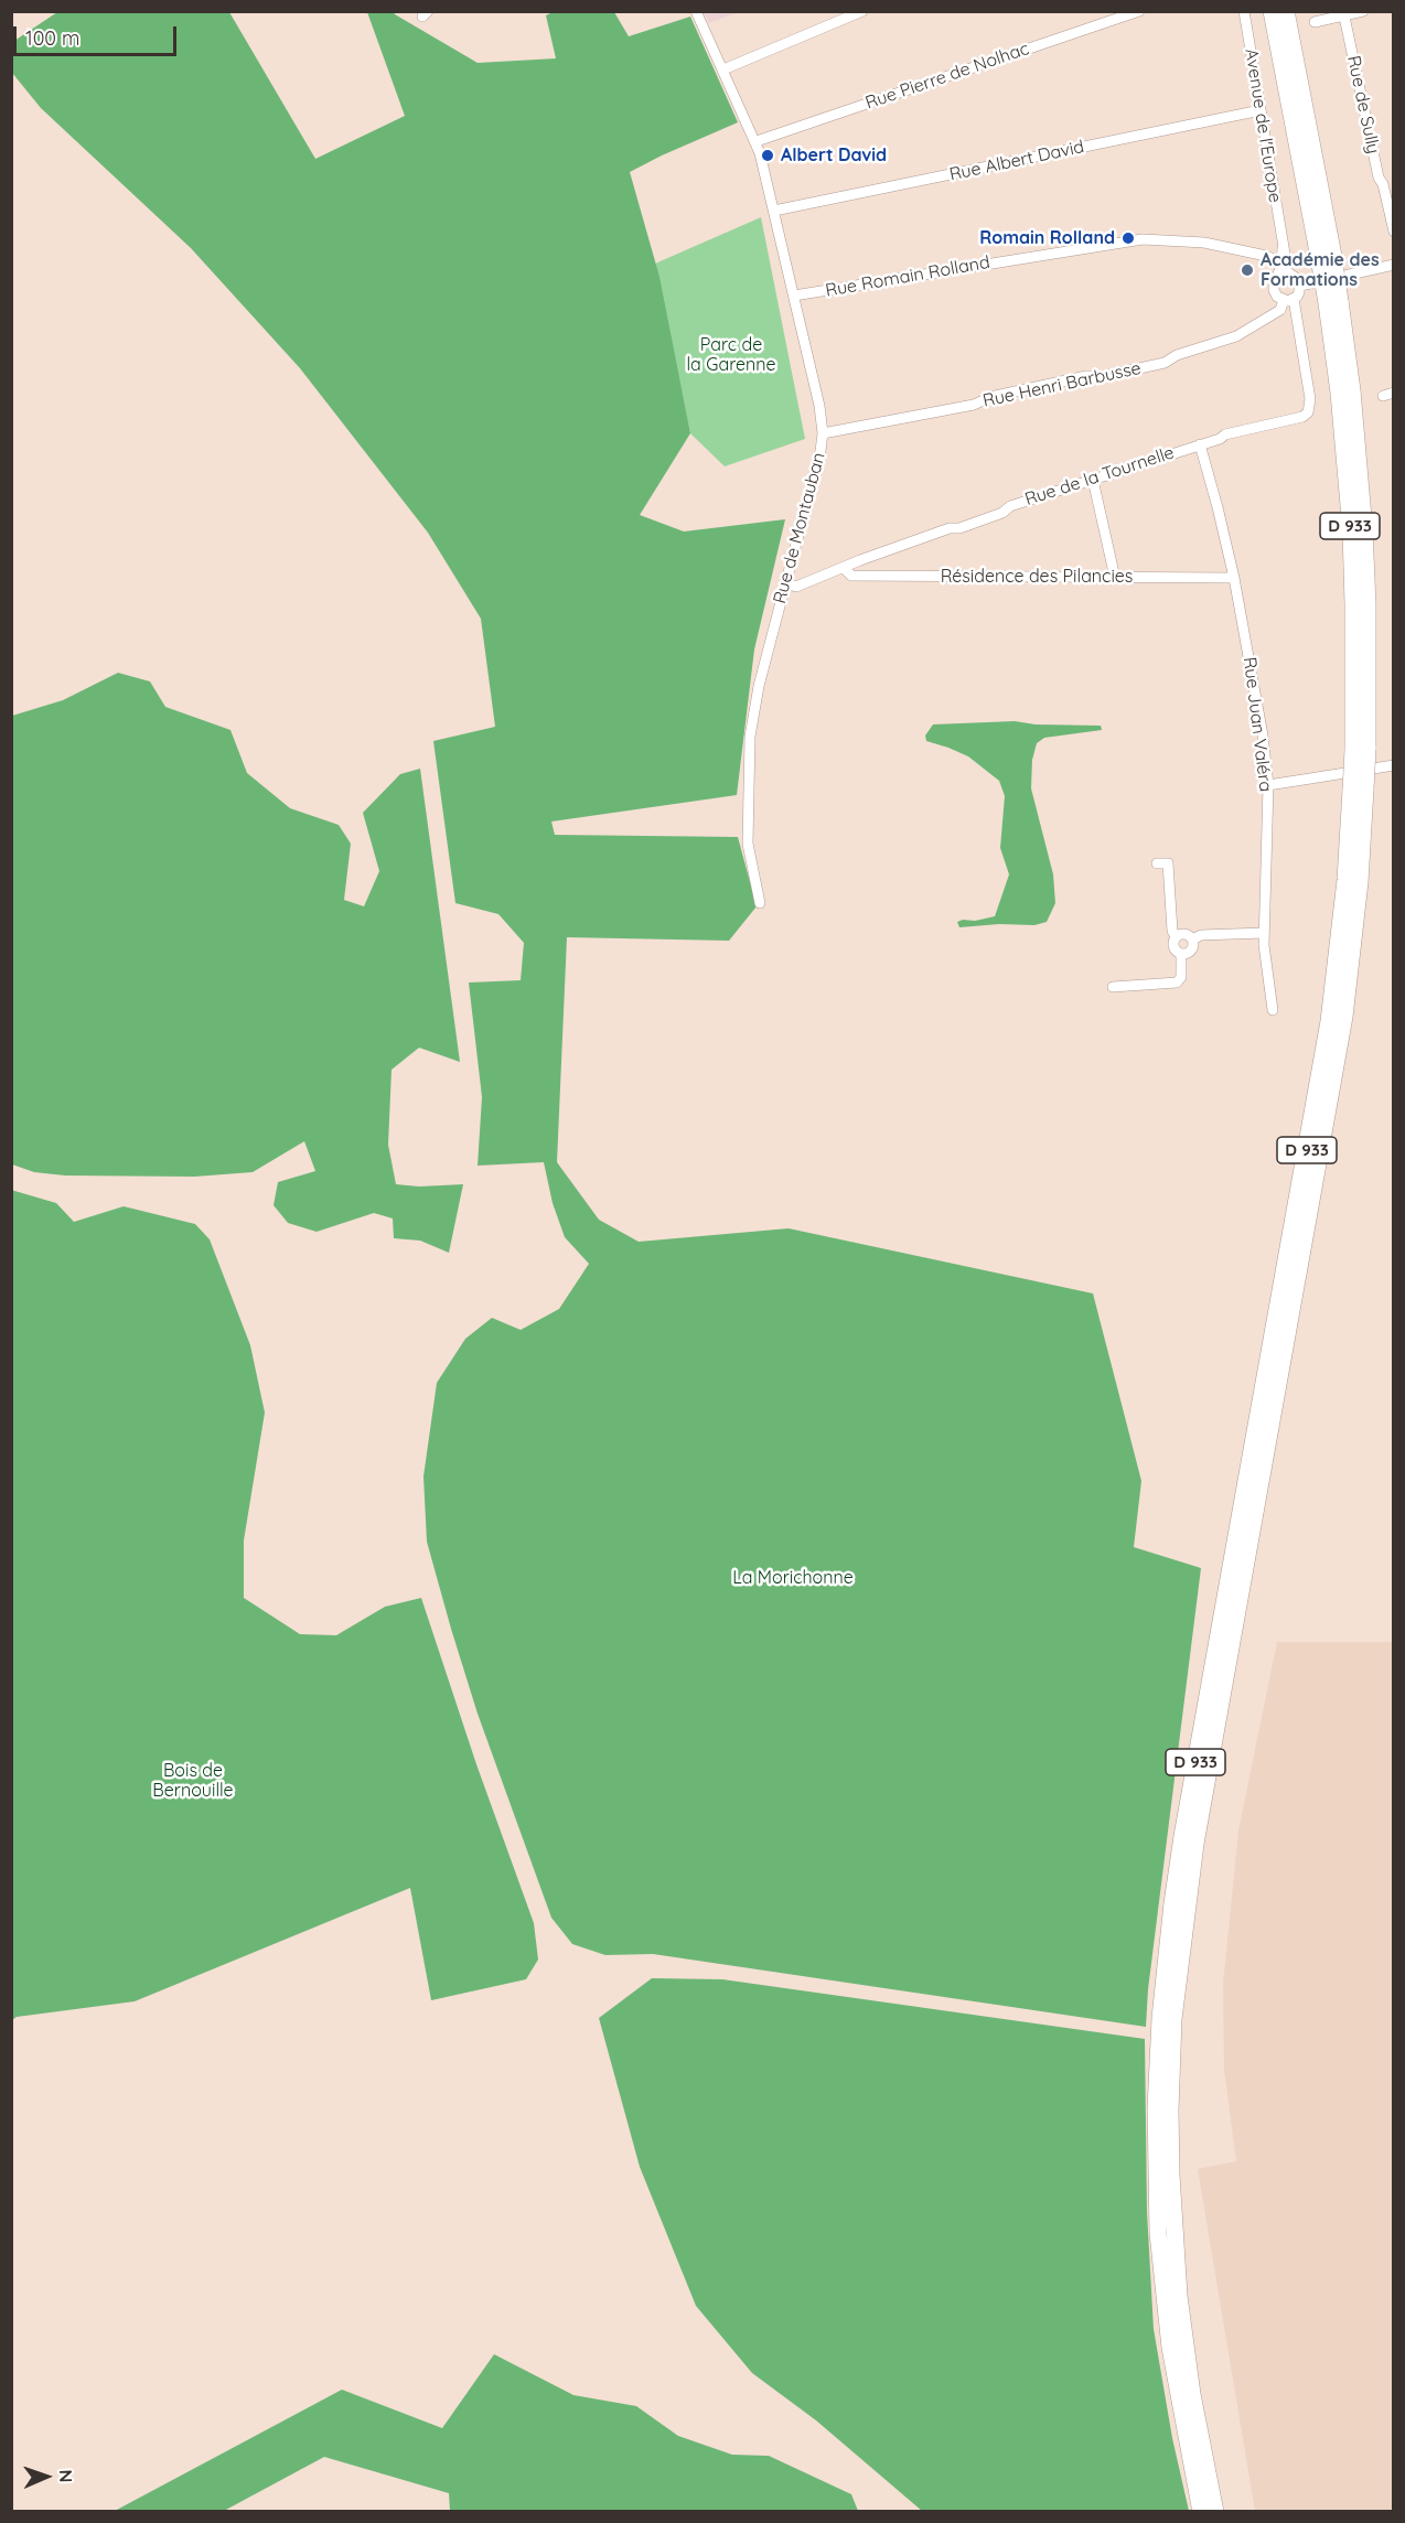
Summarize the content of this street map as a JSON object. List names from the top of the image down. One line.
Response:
{"streets":{"highway":["D 933"],"street":["Rue Pierre de Nolhac","Rue de Sully","Avenue de l'Europe","Rue Albert David","Rue Romain Rolland","Rue Henri Barbusse","Rue de la Tournelle","Rue de Montauban","Résidence des Pilancies","Rue Juan Valéra"]},"crossings":[["Rue Pierre de Nolhac","Rue de Montauban"],["Avenue de l'Europe","Rue Albert David"],["Avenue de l'Europe","Rue Romain Rolland"],["Avenue de l'Europe","Rue Henri Barbusse"],["Avenue de l'Europe","Rue de la Tournelle"],["Rue Albert David","Rue de Montauban"],["Rue Romain Rolland","Rue Henri Barbusse"],["Rue Romain Rolland","Rue de la Tournelle"],["Rue Romain Rolland","Rue de Montauban"],["Rue Henri Barbusse","Rue de la Tournelle"],["Rue Henri Barbusse","Rue de Montauban"],["Rue de la Tournelle","Rue de Montauban"],["Rue de la Tournelle","Résidence des Pilancies"],["Rue de la Tournelle","Rue Juan Valéra"],["Résidence des Pilancies","Rue Juan Valéra"]],"parks":["Parc de la Garenne","La Morichonne","Bois de Bernouille"],"places":["Albert David","Romain Rolland","Académie des Formations"],"scale_bar":"100 m","north":"right"}
